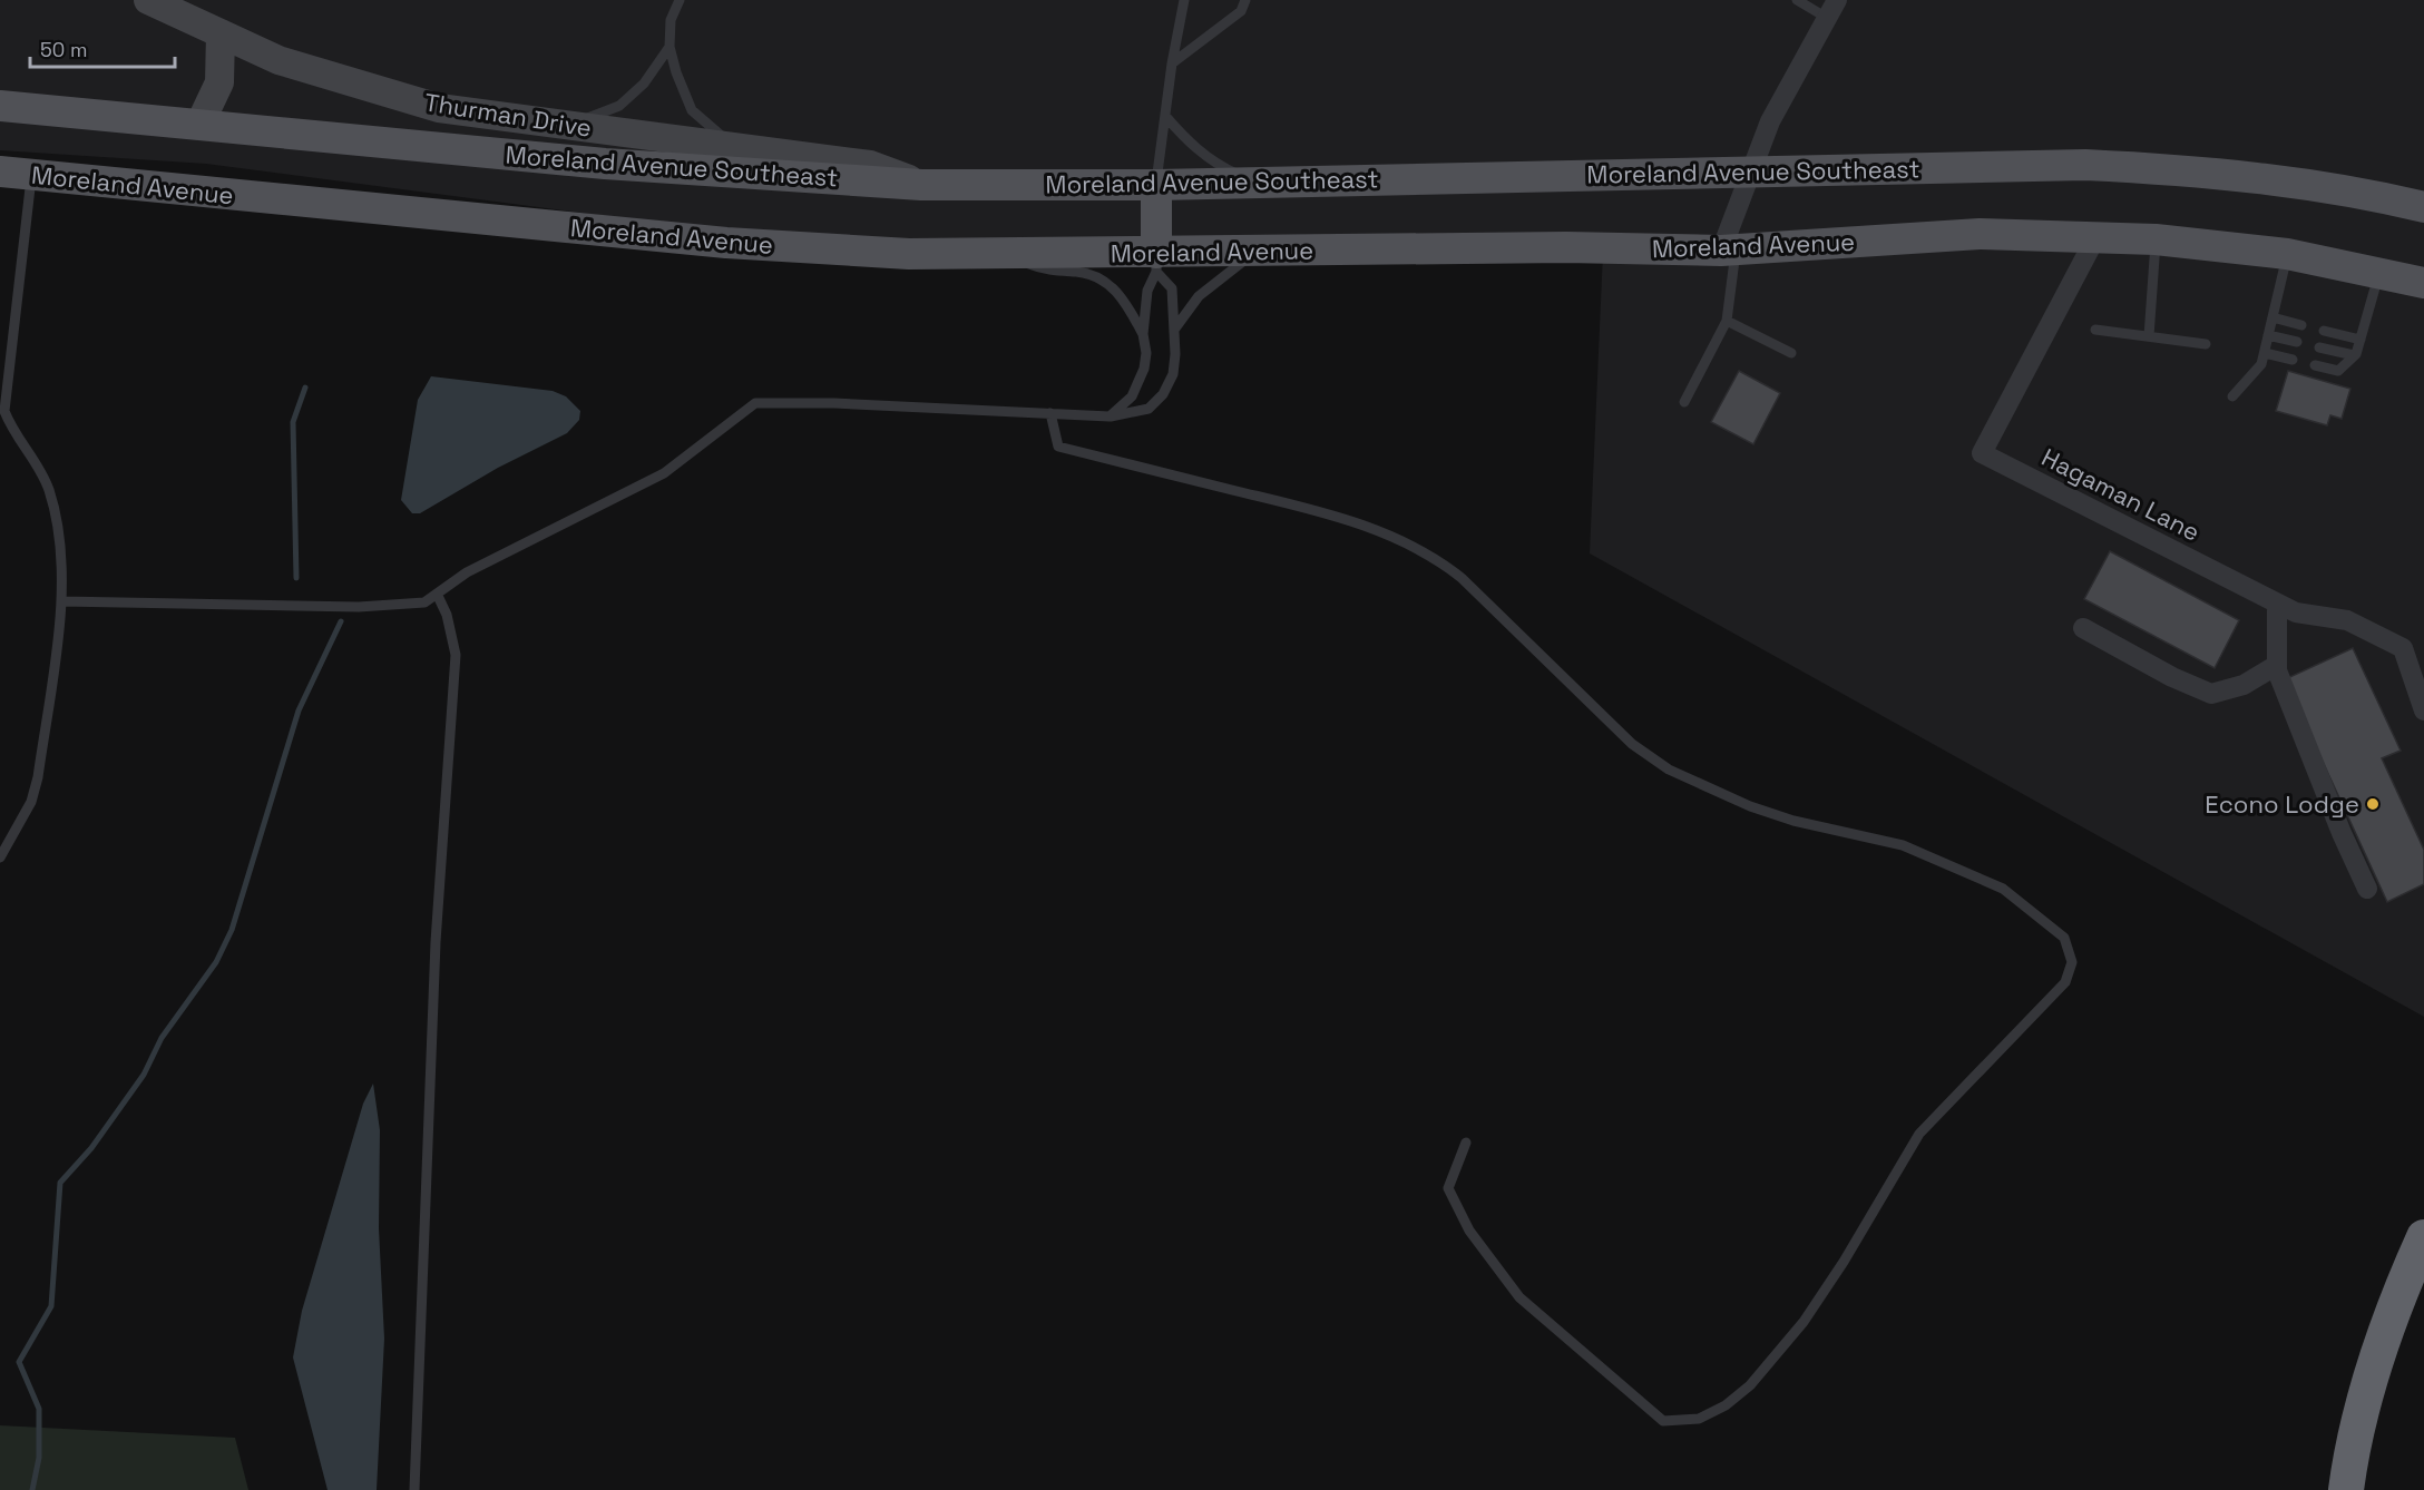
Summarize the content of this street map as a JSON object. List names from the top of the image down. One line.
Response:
{"streets":{"main road":["Thurman Drive","Moreland Avenue Southeast","Moreland Avenue"],"street":["Hagaman Lane"]},"crossings":[["Thurman Drive","Moreland Avenue Southeast"],["Moreland Avenue","Hagaman Lane"]],"places":["Econo Lodge"],"scale_bar":"50 m"}
